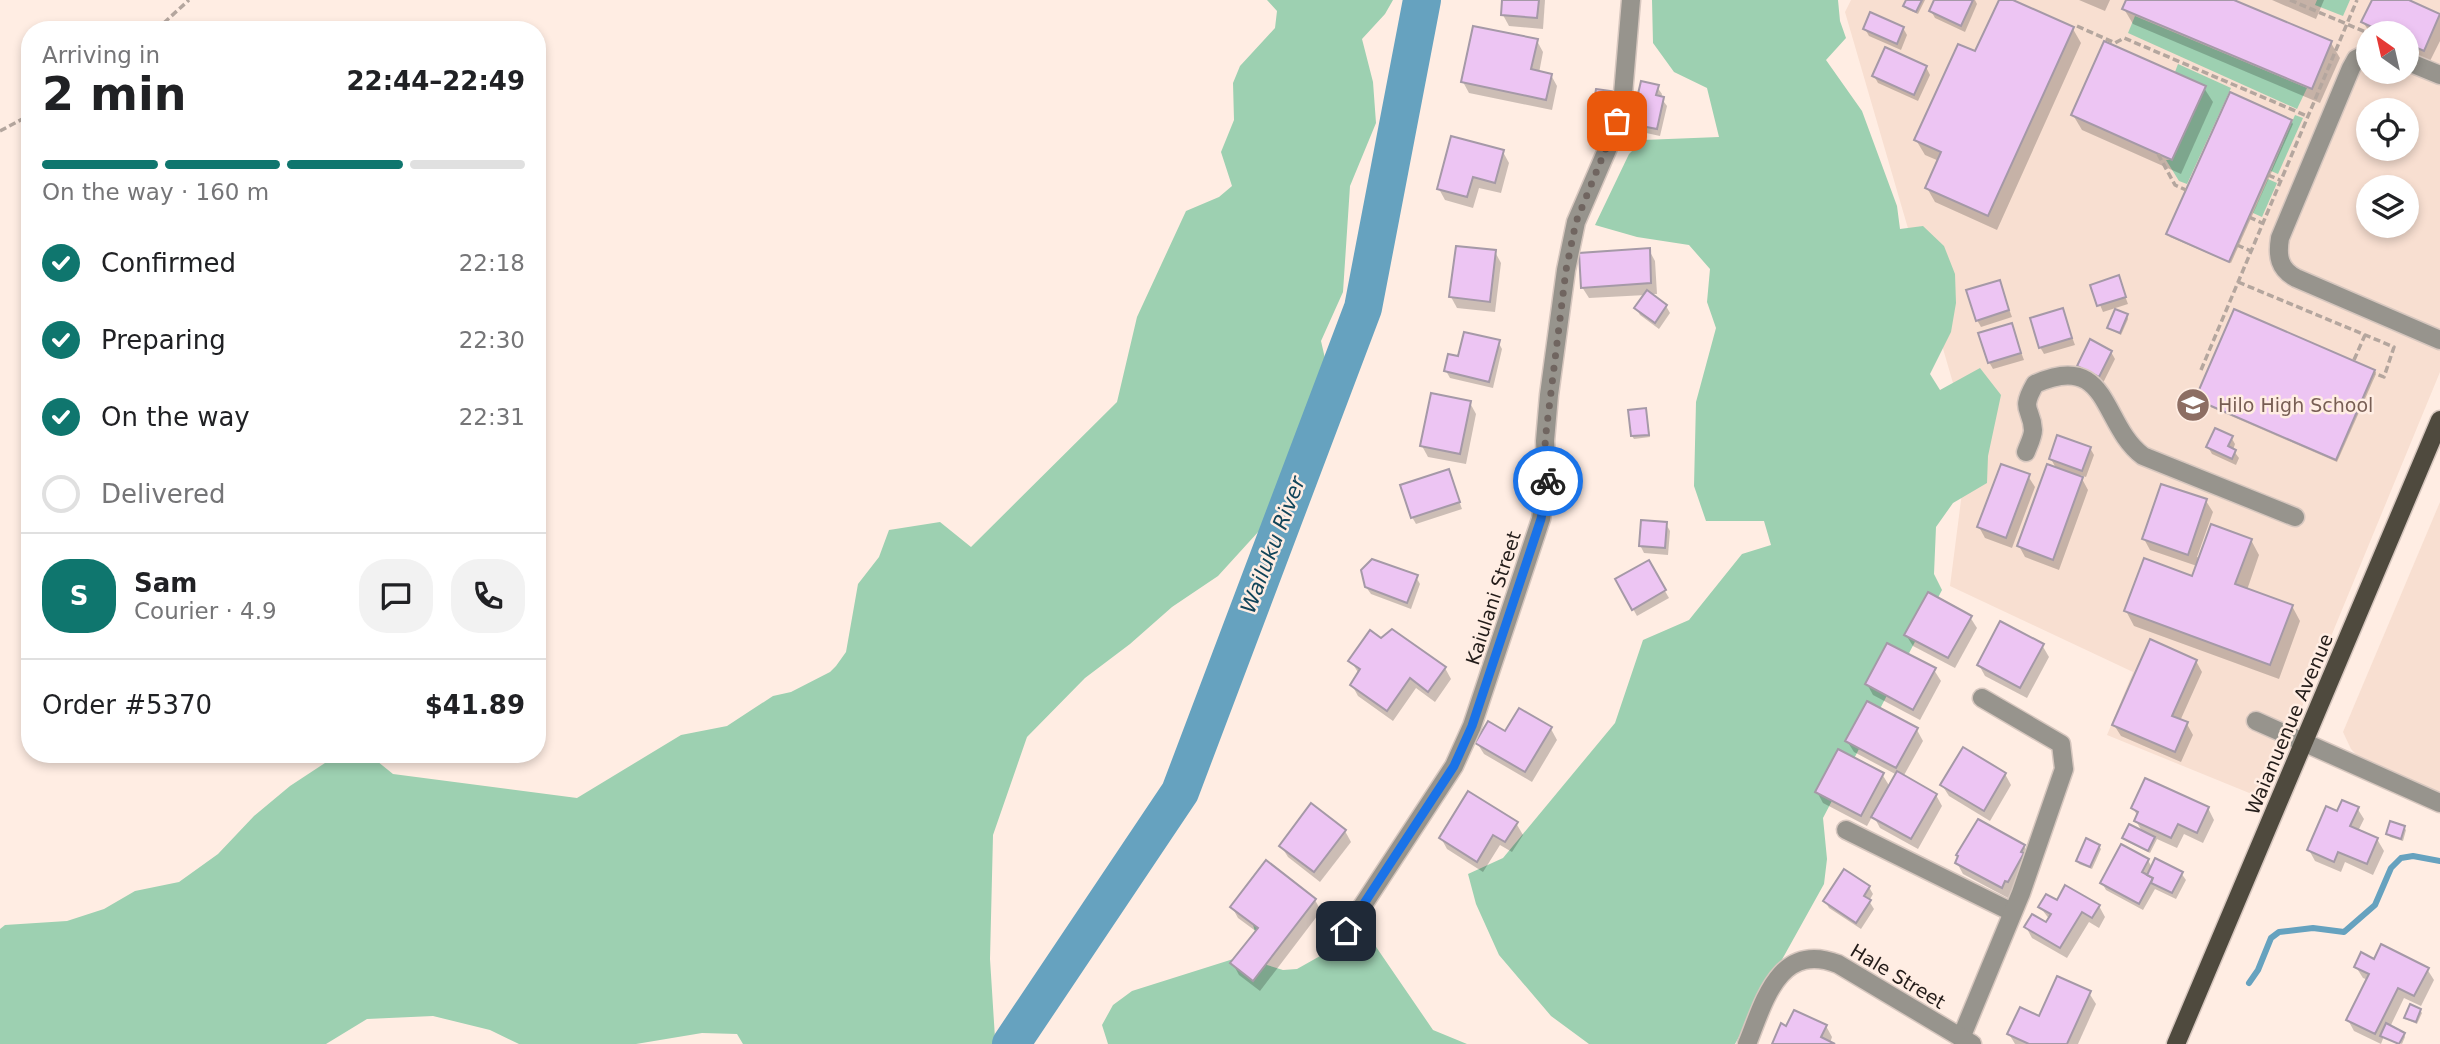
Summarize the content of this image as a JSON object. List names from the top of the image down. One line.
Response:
{"streets":{"main road":["Waianuenue Avenue"],"street":["Kaiulani Street","Hale Street"]},"water":["Wailuku River"],"places":{"school or university":["Hilo High School"]},"north":"top left","page":{"heading":["2 min","Arriving in","22:44–22:49"],"panel":["Sam","Courier · 4.9","Order #5370","$41.89"],"bar":"On the way · 160 m","list":[["Confirmed","22:18"],["Preparing","22:30"],["On the way","22:31"],"Delivered"],"round":"S"}}
